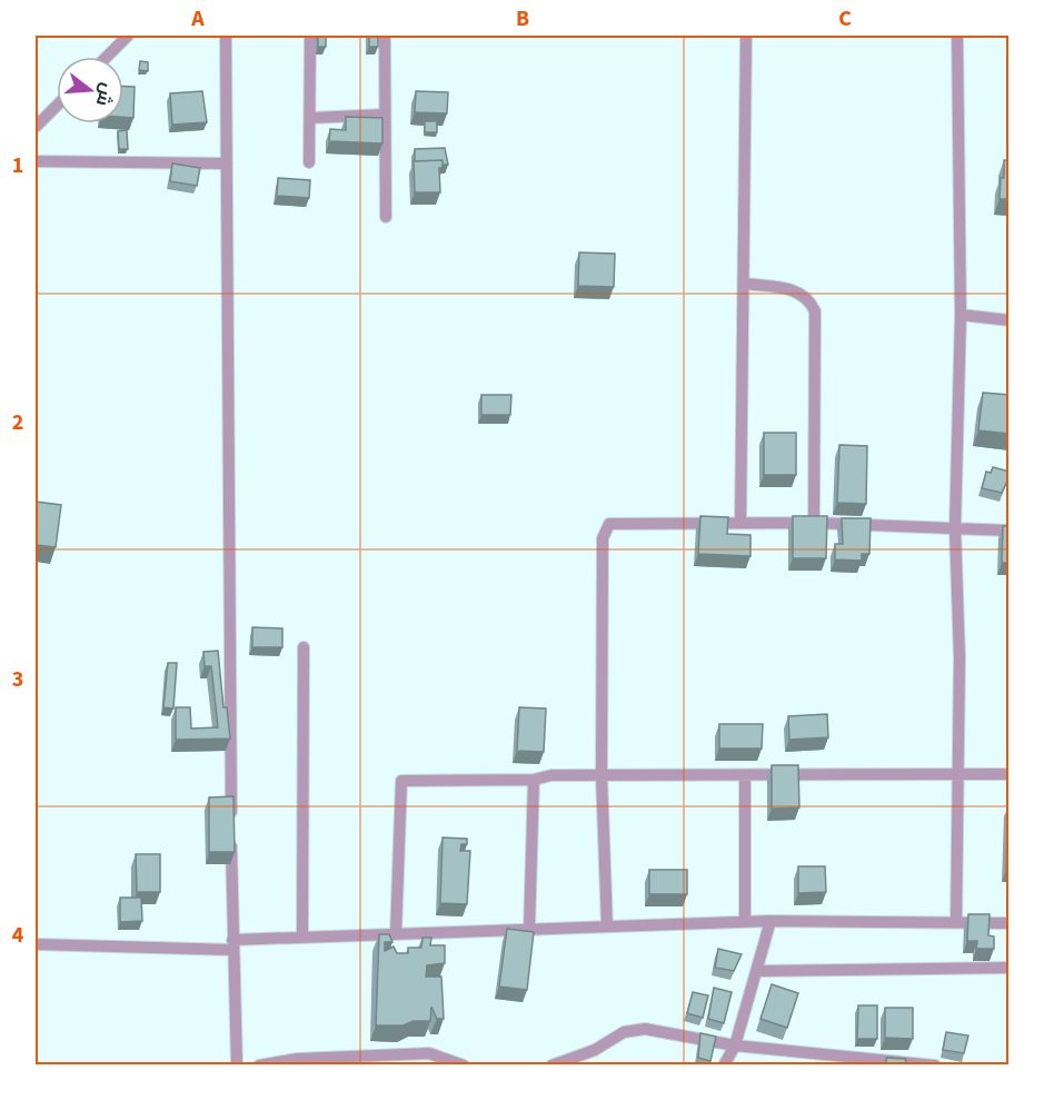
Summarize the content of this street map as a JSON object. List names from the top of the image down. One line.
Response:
{"north":"right","grid":{"columns":["A","B","C"],"rows":["1","2","3","4"]}}
